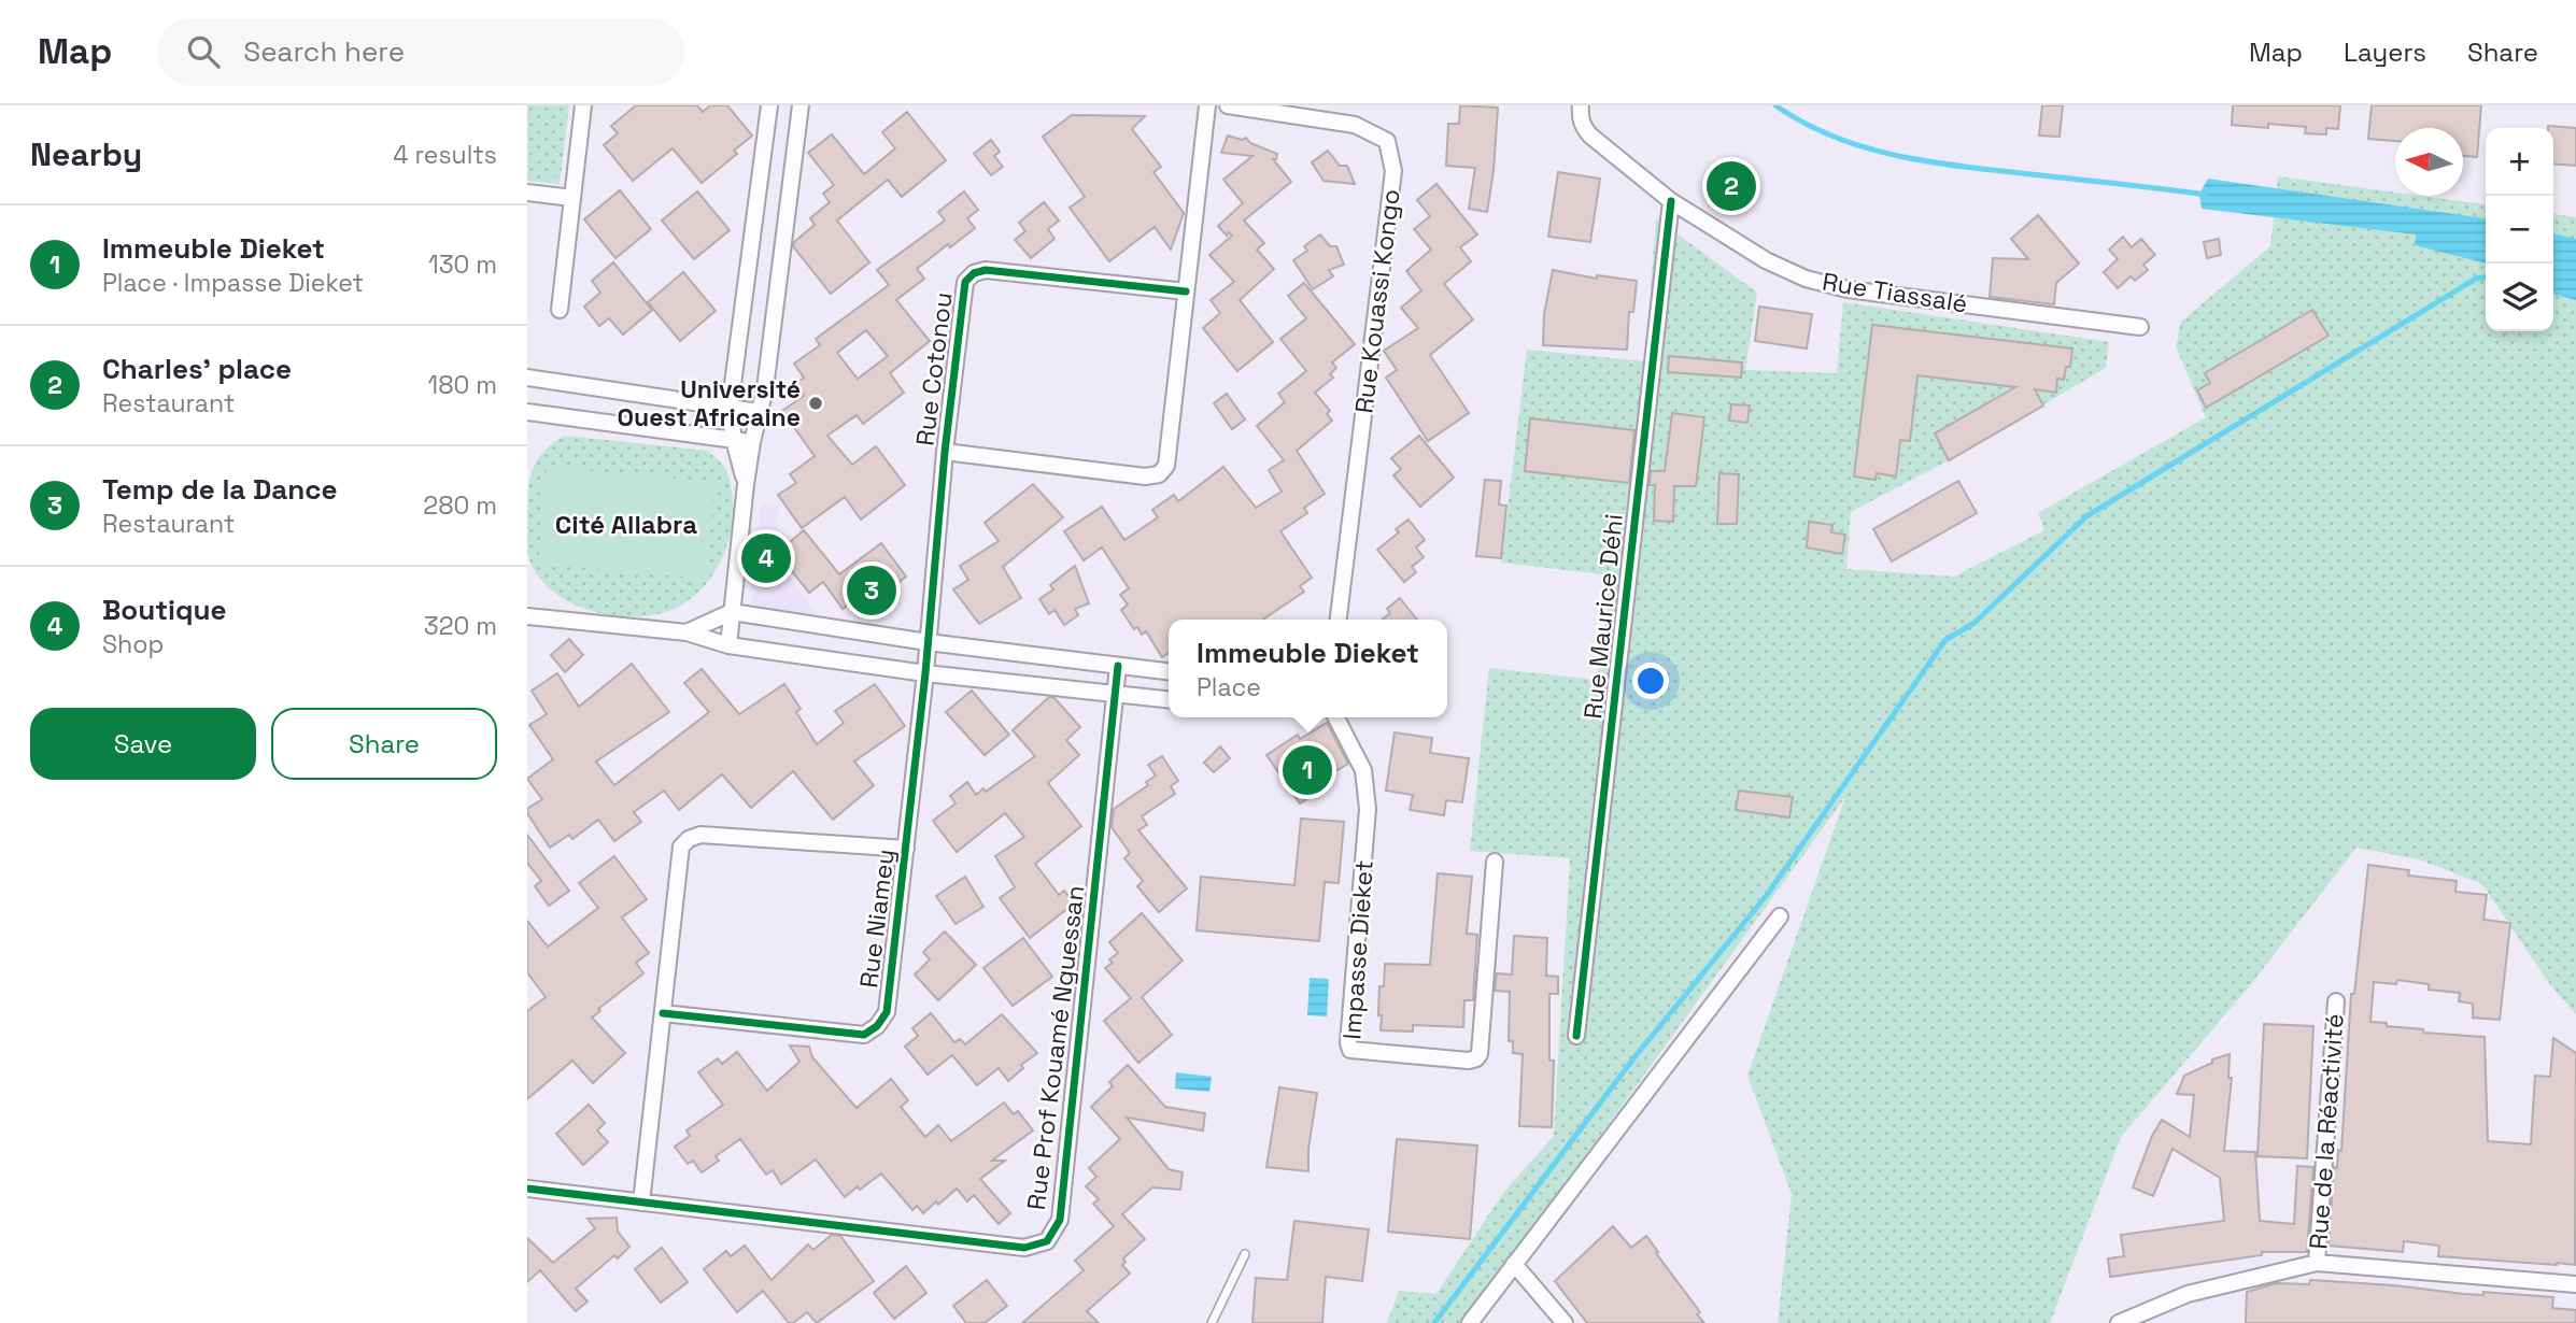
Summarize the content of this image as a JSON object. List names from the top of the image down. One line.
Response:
{"streets":{"street":["Rue Tiassalé","Rue Kouassi Kongo","Rue Cotonou","Rue Maurice Déhi","Rue Niamey","Impasse Dieket","Rue Prof Kouamé Nguessan","Rue de la Réactivité"]},"crossings":[["Rue Tiassalé","Rue Maurice Déhi"],["Rue Cotonou","Rue Niamey"]],"districts":["Cité Allabra"],"places":["Université Ouest Africaine"],"north":"left","page":{"header":"Map","search":"Search here","nav":["Map","Layers","Share"],"heading":["Nearby","4 results"],"map_buttons":["+","−"],"pins":["2","4","3","1"],"list":[{"mark":"1","name":"Immeuble Dieket","note":"Place · Impasse Dieket","value":"130 m"},{"mark":"2","name":"Charles' place","note":"Restaurant","value":"180 m"},{"mark":"3","name":"Temp de la Dance","note":"Restaurant","value":"280 m"},{"mark":"4","name":"Boutique","note":"Shop","value":"320 m"}],"popup":["Immeuble Dieket","Place"],"buttons":["Save","Share"]}}
